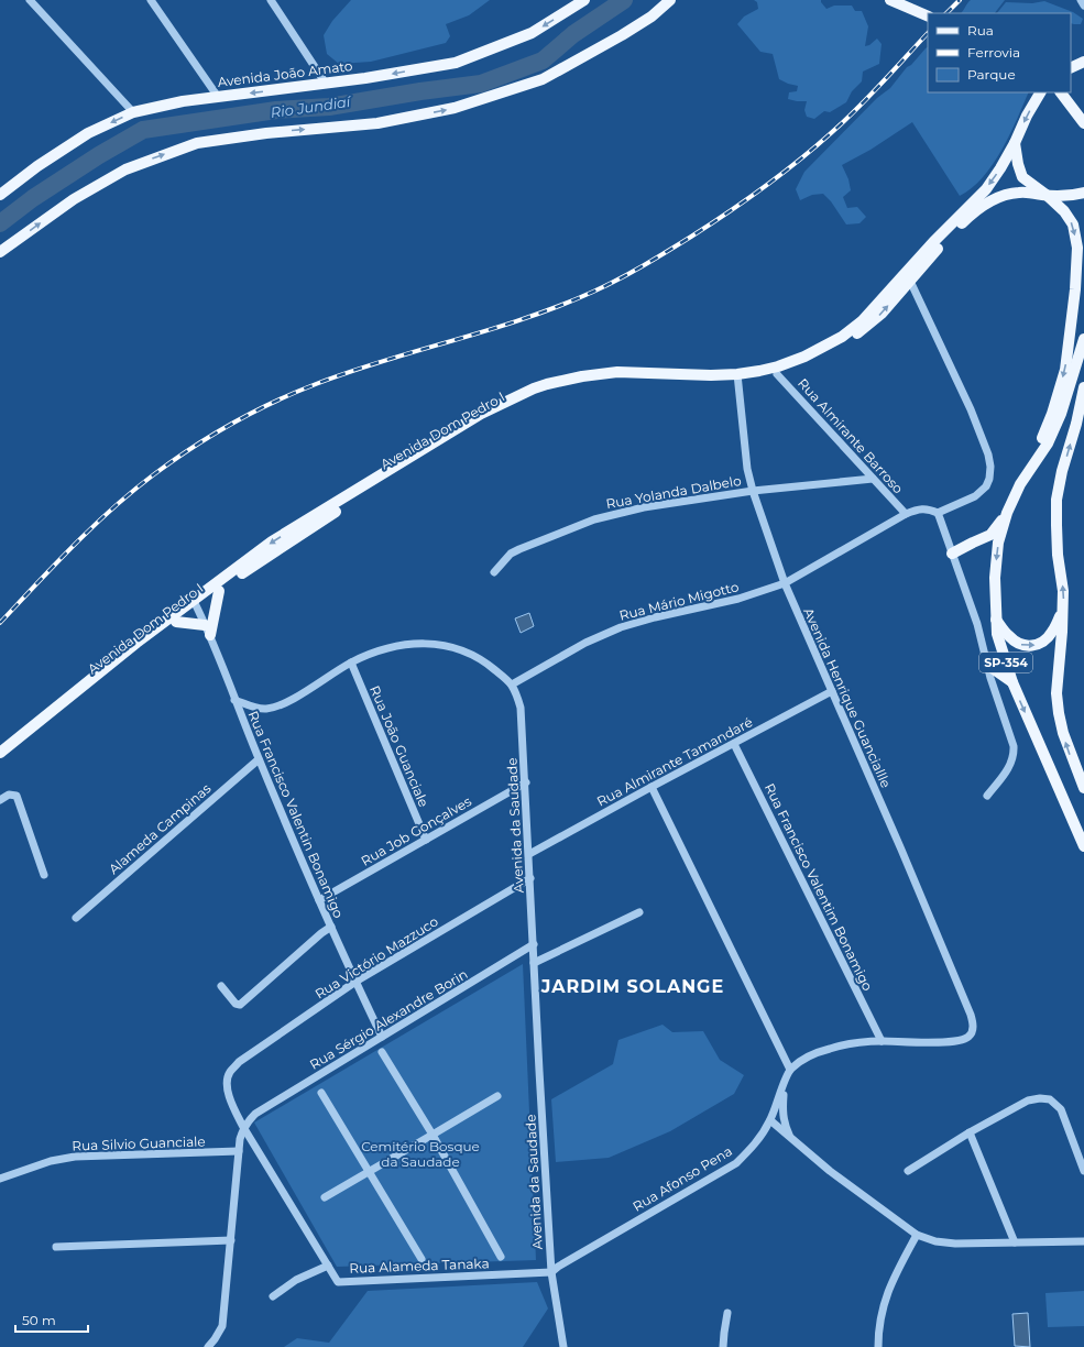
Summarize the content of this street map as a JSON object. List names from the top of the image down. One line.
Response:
{"streets":{"main road":["Avenida João Amato","Avenida Dom Pedro I","SP-354"],"street":["Rua Almirante Barroso","Rua Yolanda Dalbelo","Rua Mário Migotto","Avenida Henrique Guanciallle","Rua João Guanciale","Rua Almirante Tamandaré","Rua Francisco Valentin Bonamigo","Avenida da Saudade","Alameda Campinas","Rua Job Gonçalves","Rua Francisco Valentim Bonamigo","Rua Victório Mazzuco","Rua Sérgio Alexandre Borin","Rua Silvio Guanciale","Rua Afonso Pena","Rua Alameda Tanaka"]},"crossings":[["Avenida Dom Pedro I","Rua Almirante Barroso"],["Avenida Dom Pedro I","Avenida Henrique Guanciallle"],["Avenida Dom Pedro I","Rua Francisco Valentin Bonamigo"],["Rua Almirante Barroso","Rua Yolanda Dalbelo"],["Rua Almirante Barroso","Rua Mário Migotto"],["Rua Yolanda Dalbelo","Avenida Henrique Guanciallle"],["Rua Mário Migotto","Avenida Henrique Guanciallle"],["Rua Mário Migotto","Avenida da Saudade"],["Avenida Henrique Guanciallle","Rua Almirante Tamandaré"],["Avenida Henrique Guanciallle","Rua Francisco Valentim Bonamigo"],["Rua João Guanciale","Avenida da Saudade"],["Rua João Guanciale","Rua Job Gonçalves"],["Rua Almirante Tamandaré","Avenida da Saudade"],["Rua Almirante Tamandaré","Rua Francisco Valentim Bonamigo"],["Rua Francisco Valentin Bonamigo","Avenida da Saudade"],["Rua Francisco Valentin Bonamigo","Alameda Campinas"],["Rua Francisco Valentin Bonamigo","Rua Job Gonçalves"],["Rua Francisco Valentin Bonamigo","Rua Victório Mazzuco"],["Rua Francisco Valentin Bonamigo","Rua Sérgio Alexandre Borin"],["Avenida da Saudade","Rua Job Gonçalves"],["Avenida da Saudade","Rua Victório Mazzuco"],["Avenida da Saudade","Rua Sérgio Alexandre Borin"],["Avenida da Saudade","Rua Afonso Pena"],["Avenida da Saudade","Rua Alameda Tanaka"],["Rua Victório Mazzuco","Rua Alameda Tanaka"],["Rua Sérgio Alexandre Borin","Rua Alameda Tanaka"],["Rua Afonso Pena","Rua Alameda Tanaka"]],"districts":["JARDIM SOLANGE"],"water":["Rio Jundiaí"],"parks":["Cemitério Bosque da Saudade"],"legend":["Rua","Ferrovia","Parque"],"scale_bar":"50 m"}
